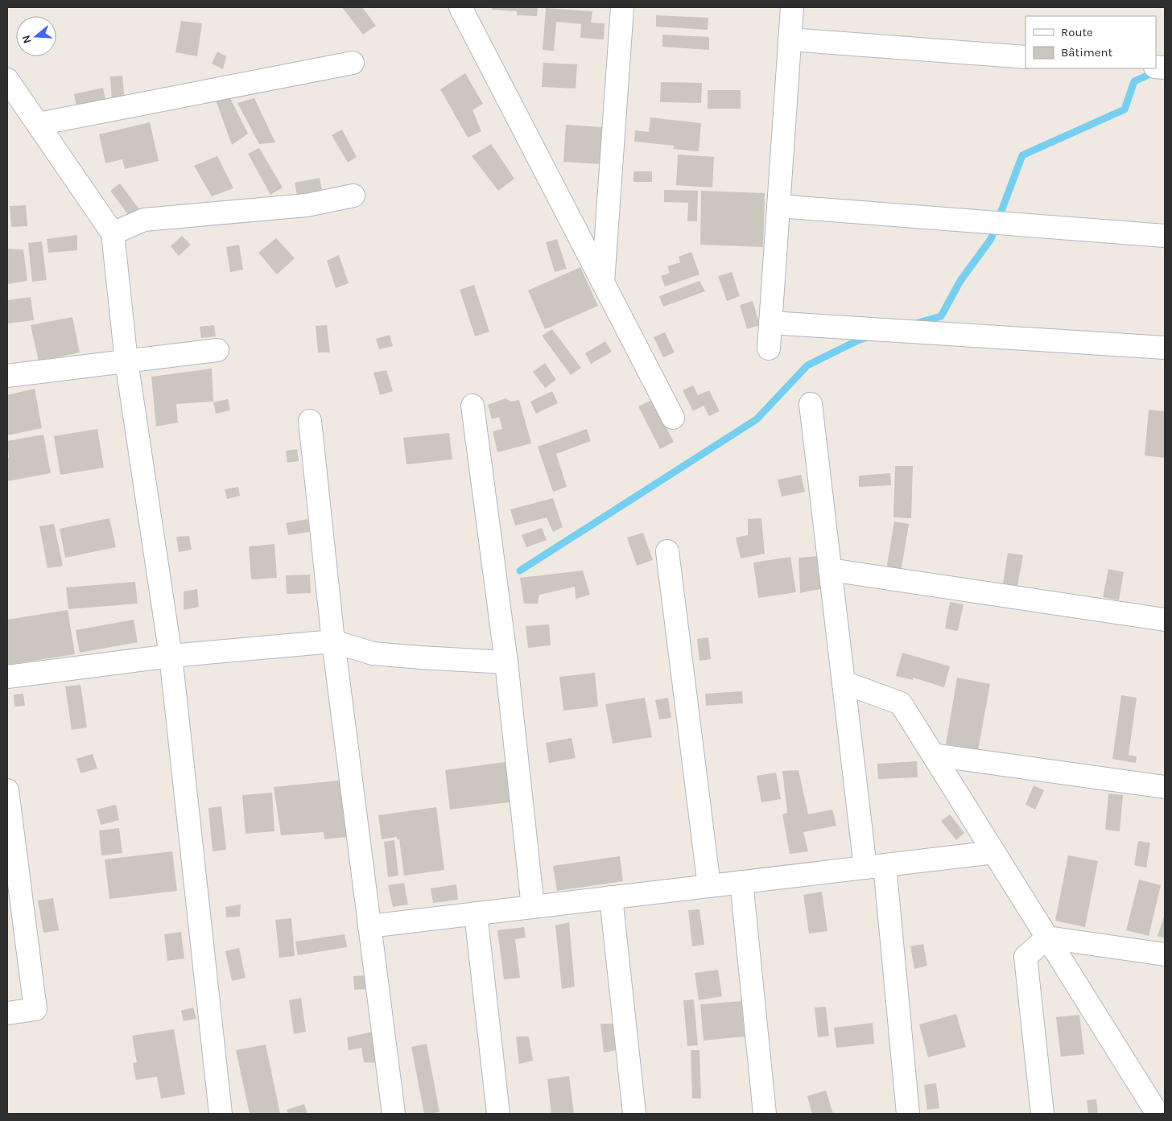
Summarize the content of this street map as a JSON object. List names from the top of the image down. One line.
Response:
{"legend":["Route","Bâtiment"],"north":"left"}
